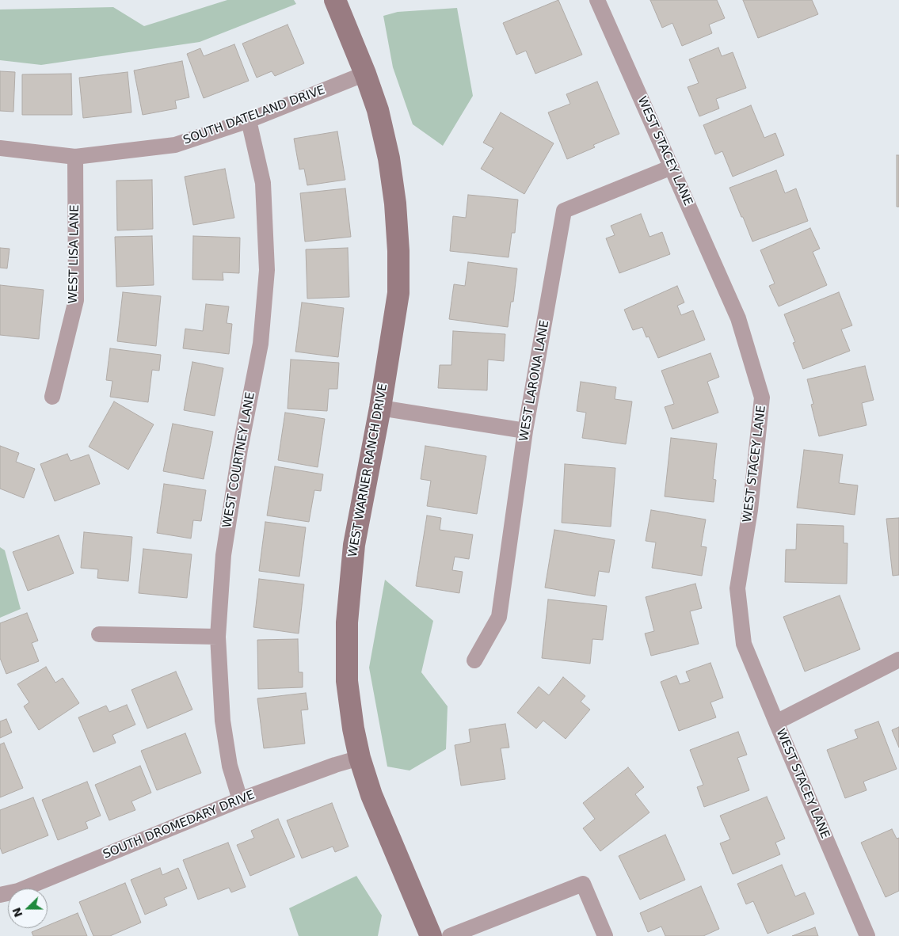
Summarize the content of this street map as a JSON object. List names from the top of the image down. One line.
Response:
{"streets":{"street":["SOUTH DATELAND DRIVE","WEST STACEY LANE","WEST LISA LANE","WEST LARONA LANE","WEST COURTNEY LANE","WEST WARNER RANCH DRIVE","SOUTH DROMEDARY DRIVE"]},"crossings":[["SOUTH DATELAND DRIVE","WEST LISA LANE"],["SOUTH DATELAND DRIVE","WEST COURTNEY LANE"],["SOUTH DATELAND DRIVE","WEST WARNER RANCH DRIVE"],["WEST STACEY LANE","WEST LARONA LANE"],["WEST COURTNEY LANE","SOUTH DROMEDARY DRIVE"],["WEST WARNER RANCH DRIVE","SOUTH DROMEDARY DRIVE"]],"north":"left"}
